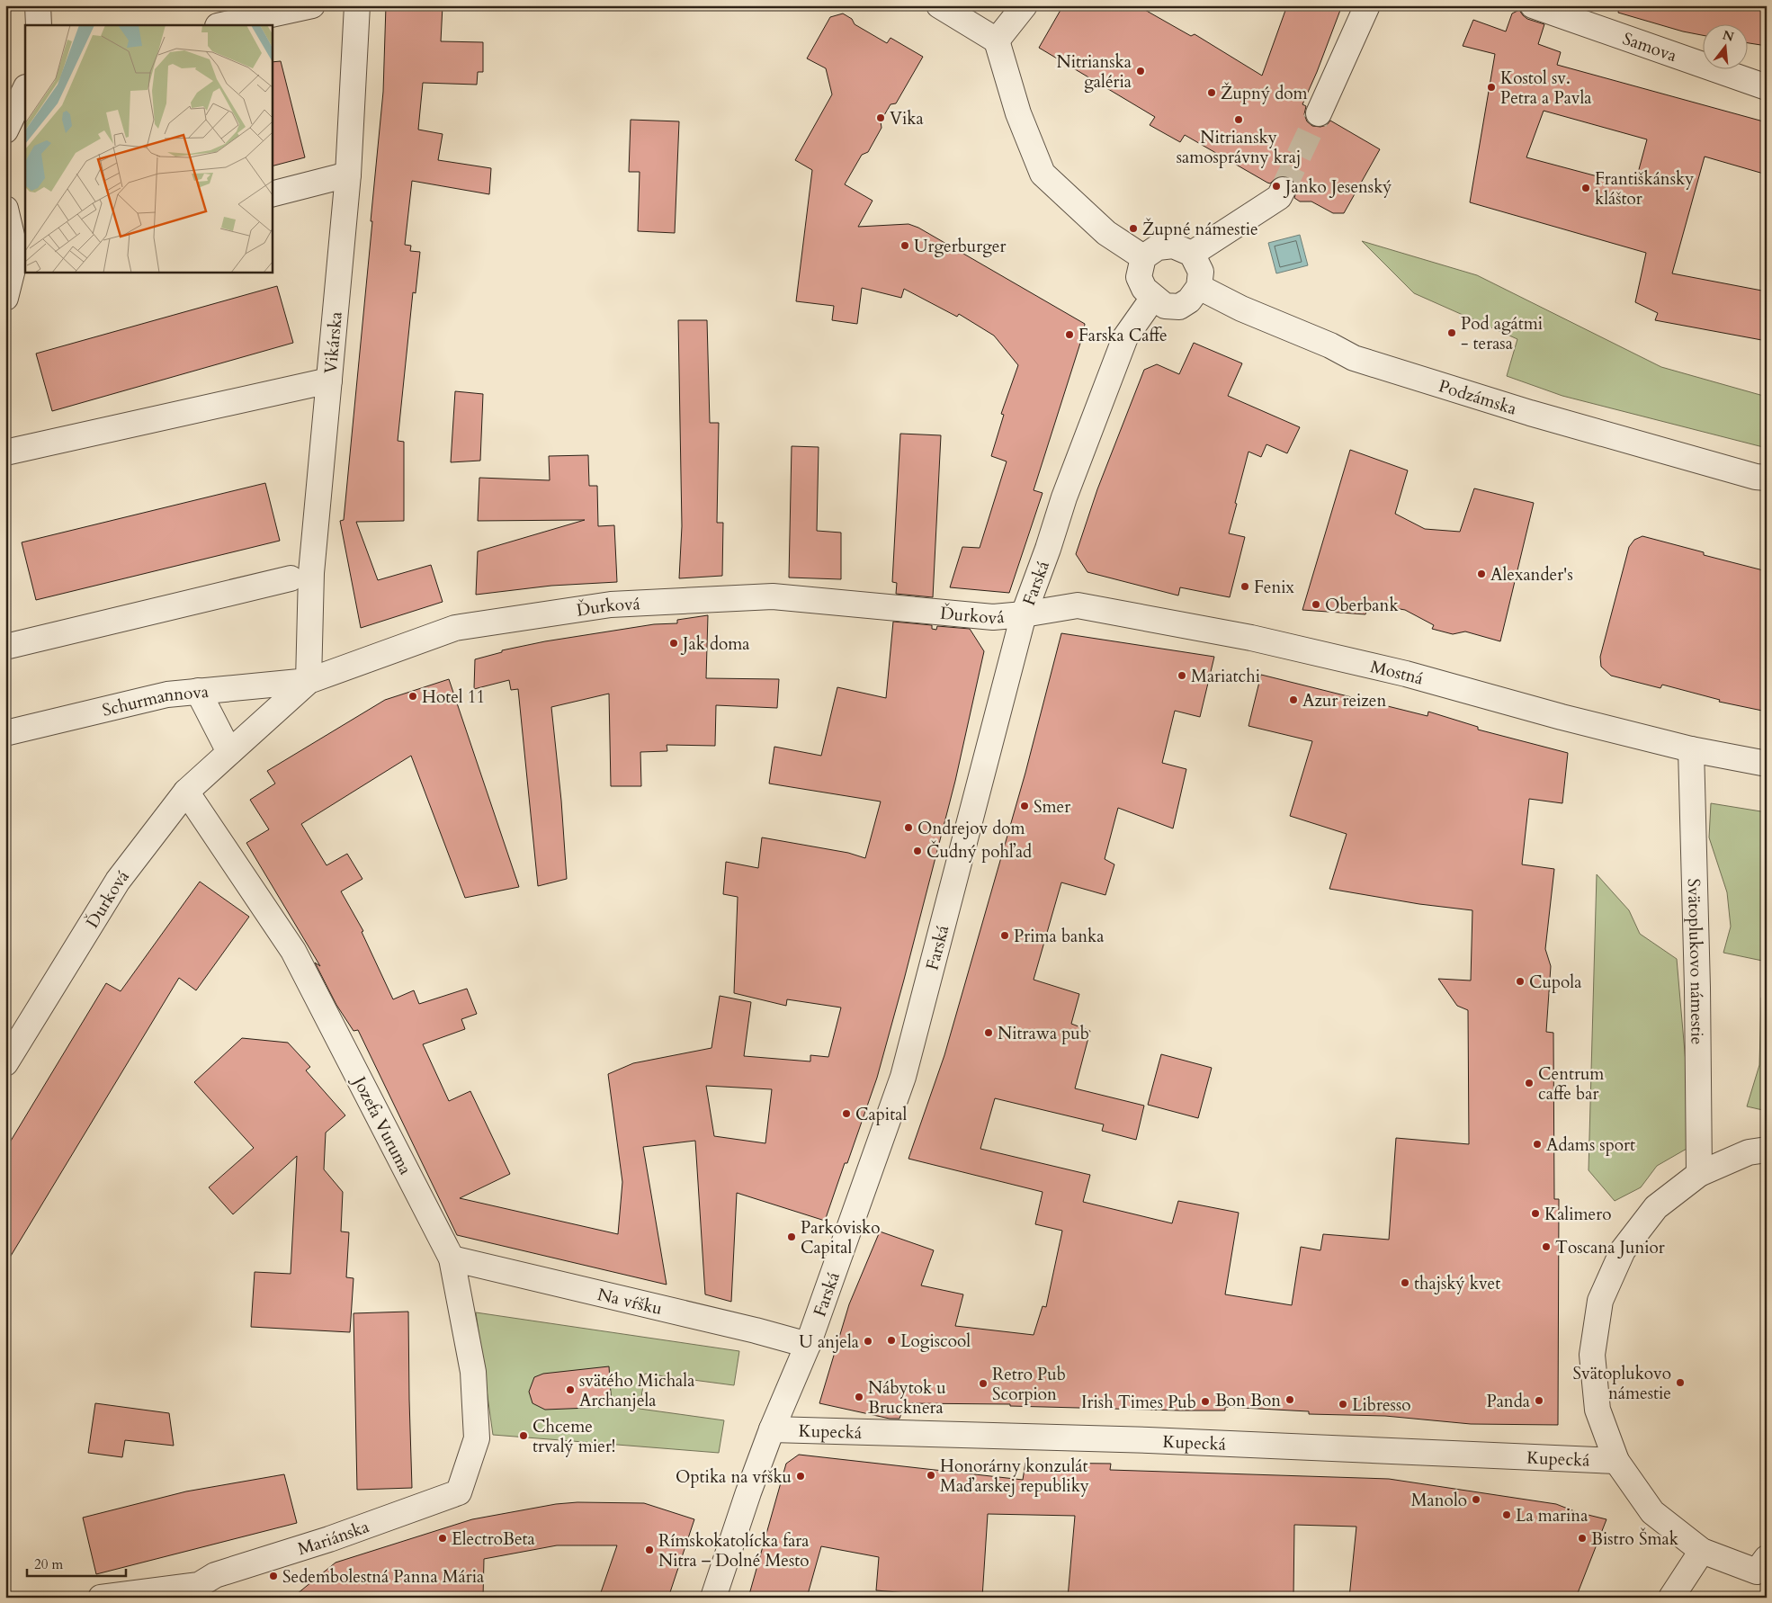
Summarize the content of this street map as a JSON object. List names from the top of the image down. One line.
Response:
{"streets":{"street":["Samova","Vikárska","Podzámska","Farská","Ďurková","Mostná","Schurmannova","Svätoplukovo námestie","Jozefa Vuruma","Na vŕšku","Kupecká","Mariánska"]},"crossings":[["Vikárska","Ďurková"],["Vikárska","Schurmannova"],["Podzámska","Farská"],["Farská","Ďurková"],["Farská","Mostná"],["Farská","Na vŕšku"],["Farská","Kupecká"],["Ďurková","Mostná"],["Ďurková","Schurmannova"],["Ďurková","Jozefa Vuruma"],["Mostná","Svätoplukovo námestie"],["Jozefa Vuruma","Na vŕšku"],["Jozefa Vuruma","Mariánska"]],"places":["Nitrianska galéria","Kostol sv. Petra a Pavla","Župný dom","Vika","Nitriansky samosprávny kraj","Janko Jesenský","Františkánsky kláštor","Župné námestie","Urgerburger","Pod agátmi - terasa","Farska Caffe","Alexander's","Fenix","Oberbank","Jak doma","Mariatchi","Hotel 11","Azur reizen","Smer","Ondrejov dom","Čudný pohľad","Prima banka","Cupola","Nitrawa pub","Centrum caffe bar","Capital","Adams sport","Kalimero","Parkovisko Capital","Toscana Junior","thajský kvet","Logiscool","U anjela","Svätoplukovo námestie","Retro Pub Scorpion","svätého Michala Archanjela","Nábytok u Brucknera","Bon Bon","Panda","Irish Times Pub","Libresso","Chceme trvalý mier!","Honorárny konzulát Maďarskej republiky","Optika na vŕšku","Manolo","La marina","ElectroBeta","Bistro Šmak","Rímskokatolícka fara Nitra – Dolné Mesto","Sedembolestná Panna Mária"],"scale_bar":"20 m","north":"top"}
